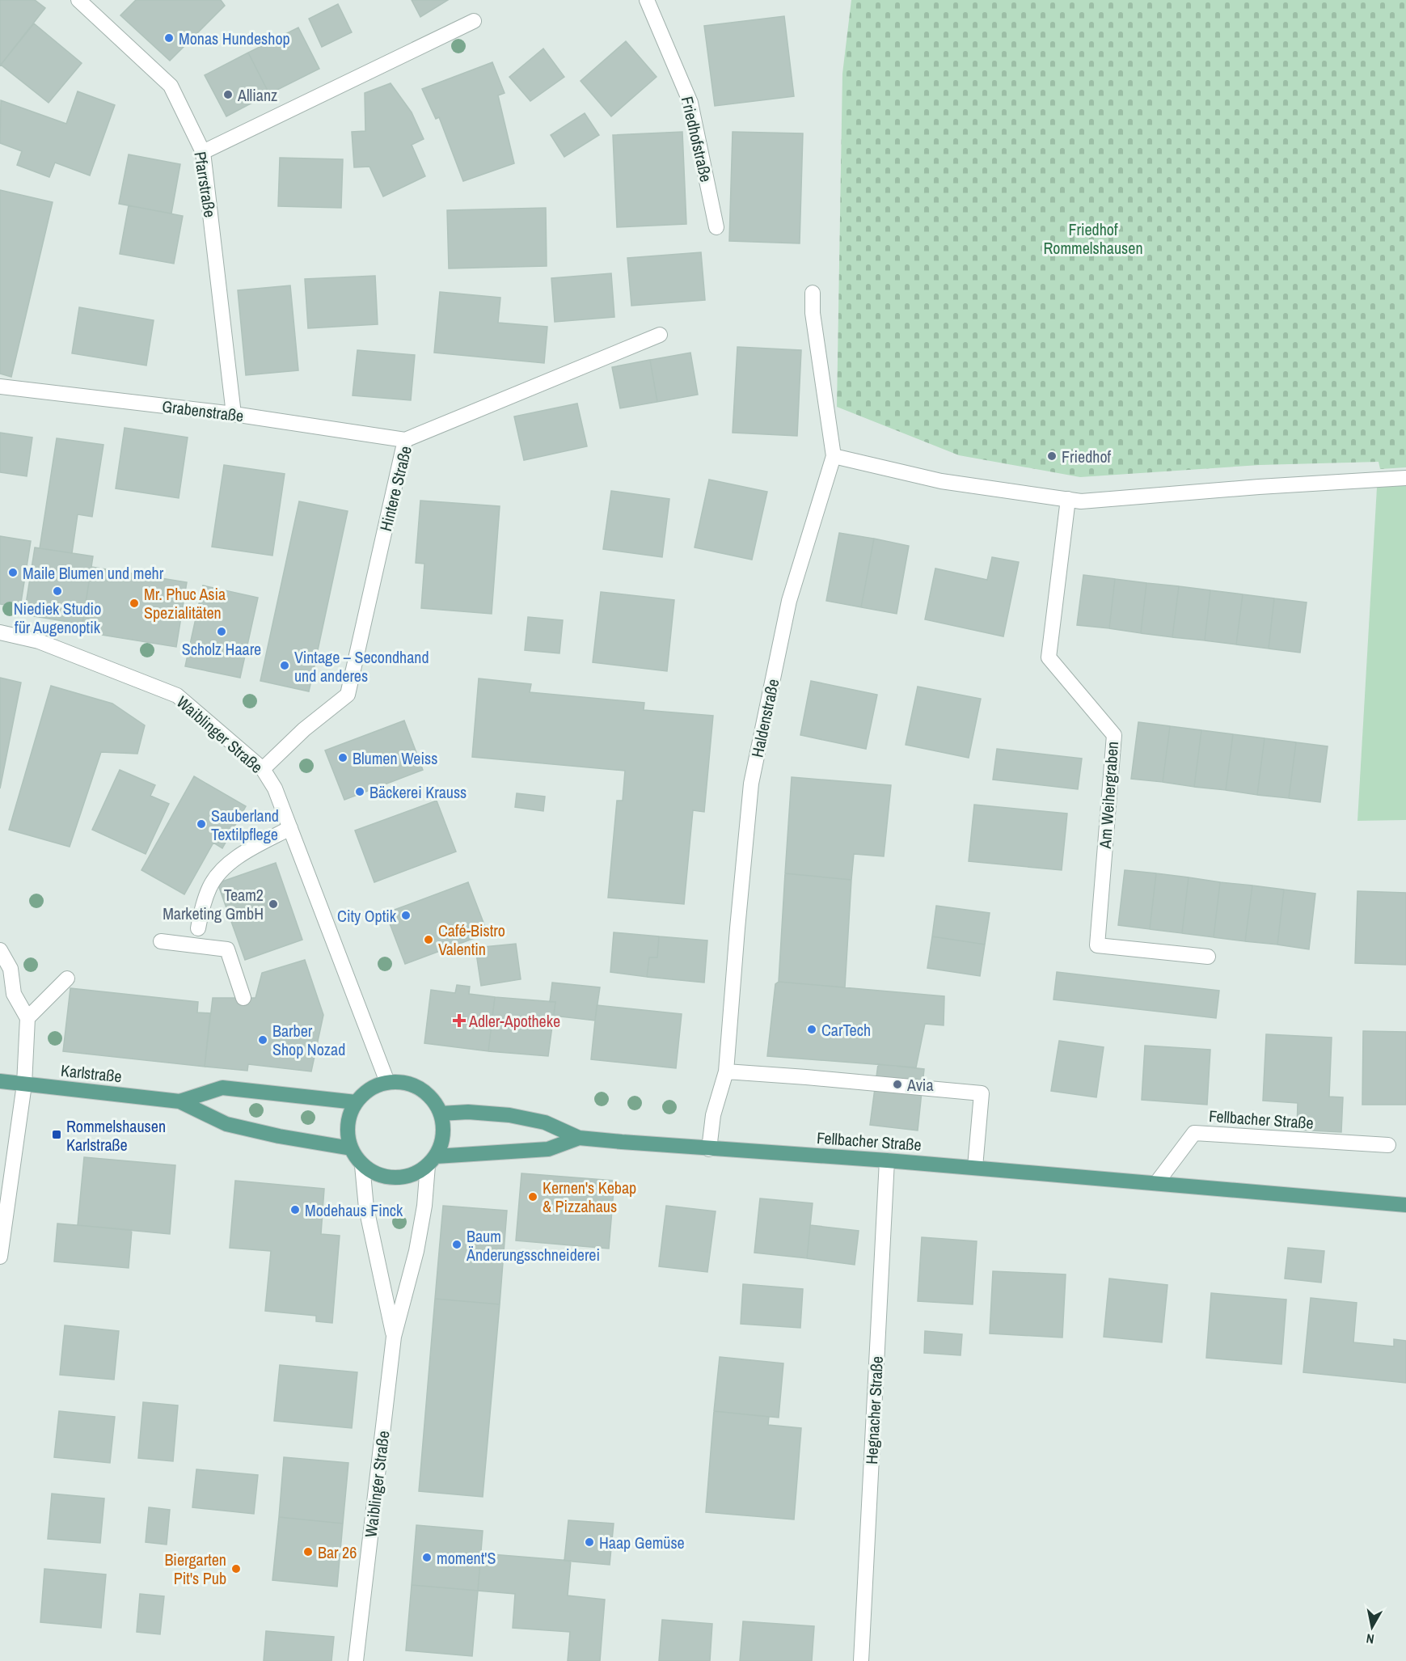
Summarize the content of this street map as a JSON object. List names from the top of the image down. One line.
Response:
{"streets":{"main road":["Karlstraße","Fellbacher Straße"],"street":["Friedhofstraße","Pfarrstraße","Grabenstraße","Hintere Straße","Haldenstraße","Waiblinger Straße","Am Weihergraben","Hegnacher Straße"]},"crossings":[["Pfarrstraße","Grabenstraße"],["Grabenstraße","Hintere Straße"],["Hintere Straße","Waiblinger Straße"],["Haldenstraße","Fellbacher Straße"],["Waiblinger Straße","Karlstraße"],["Waiblinger Straße","Fellbacher Straße"],["Karlstraße","Fellbacher Straße"],["Fellbacher Straße","Hegnacher Straße"]],"parks":["Friedhof Rommelshausen"],"places":{"other":["Monas Hundeshop","Allianz","Friedhof","Maile Blumen und mehr","Niediek Studio für Augenoptik","Mr. Phuc Asia Spezialitäten","Scholz Haare","Vintage – Secondhand und anderes","Blumen Weiss","Bäckerei Krauss","Sauberland Textilpflege","Team2 Marketing GmbH","City Optik","Café-Bistro Valentin","CarTech","Barber Shop Nozad","Avia","Kernen's Kebap & Pizzahaus","Modehaus Finck","Baum Änderungsschneiderei","Haap Gemüse","Bar 26","moment'S","Biergarten Pit's Pub"],"health":["Adler-Apotheke"],"transit":["Rommelshausen Karlstraße"]},"north":"bottom"}
